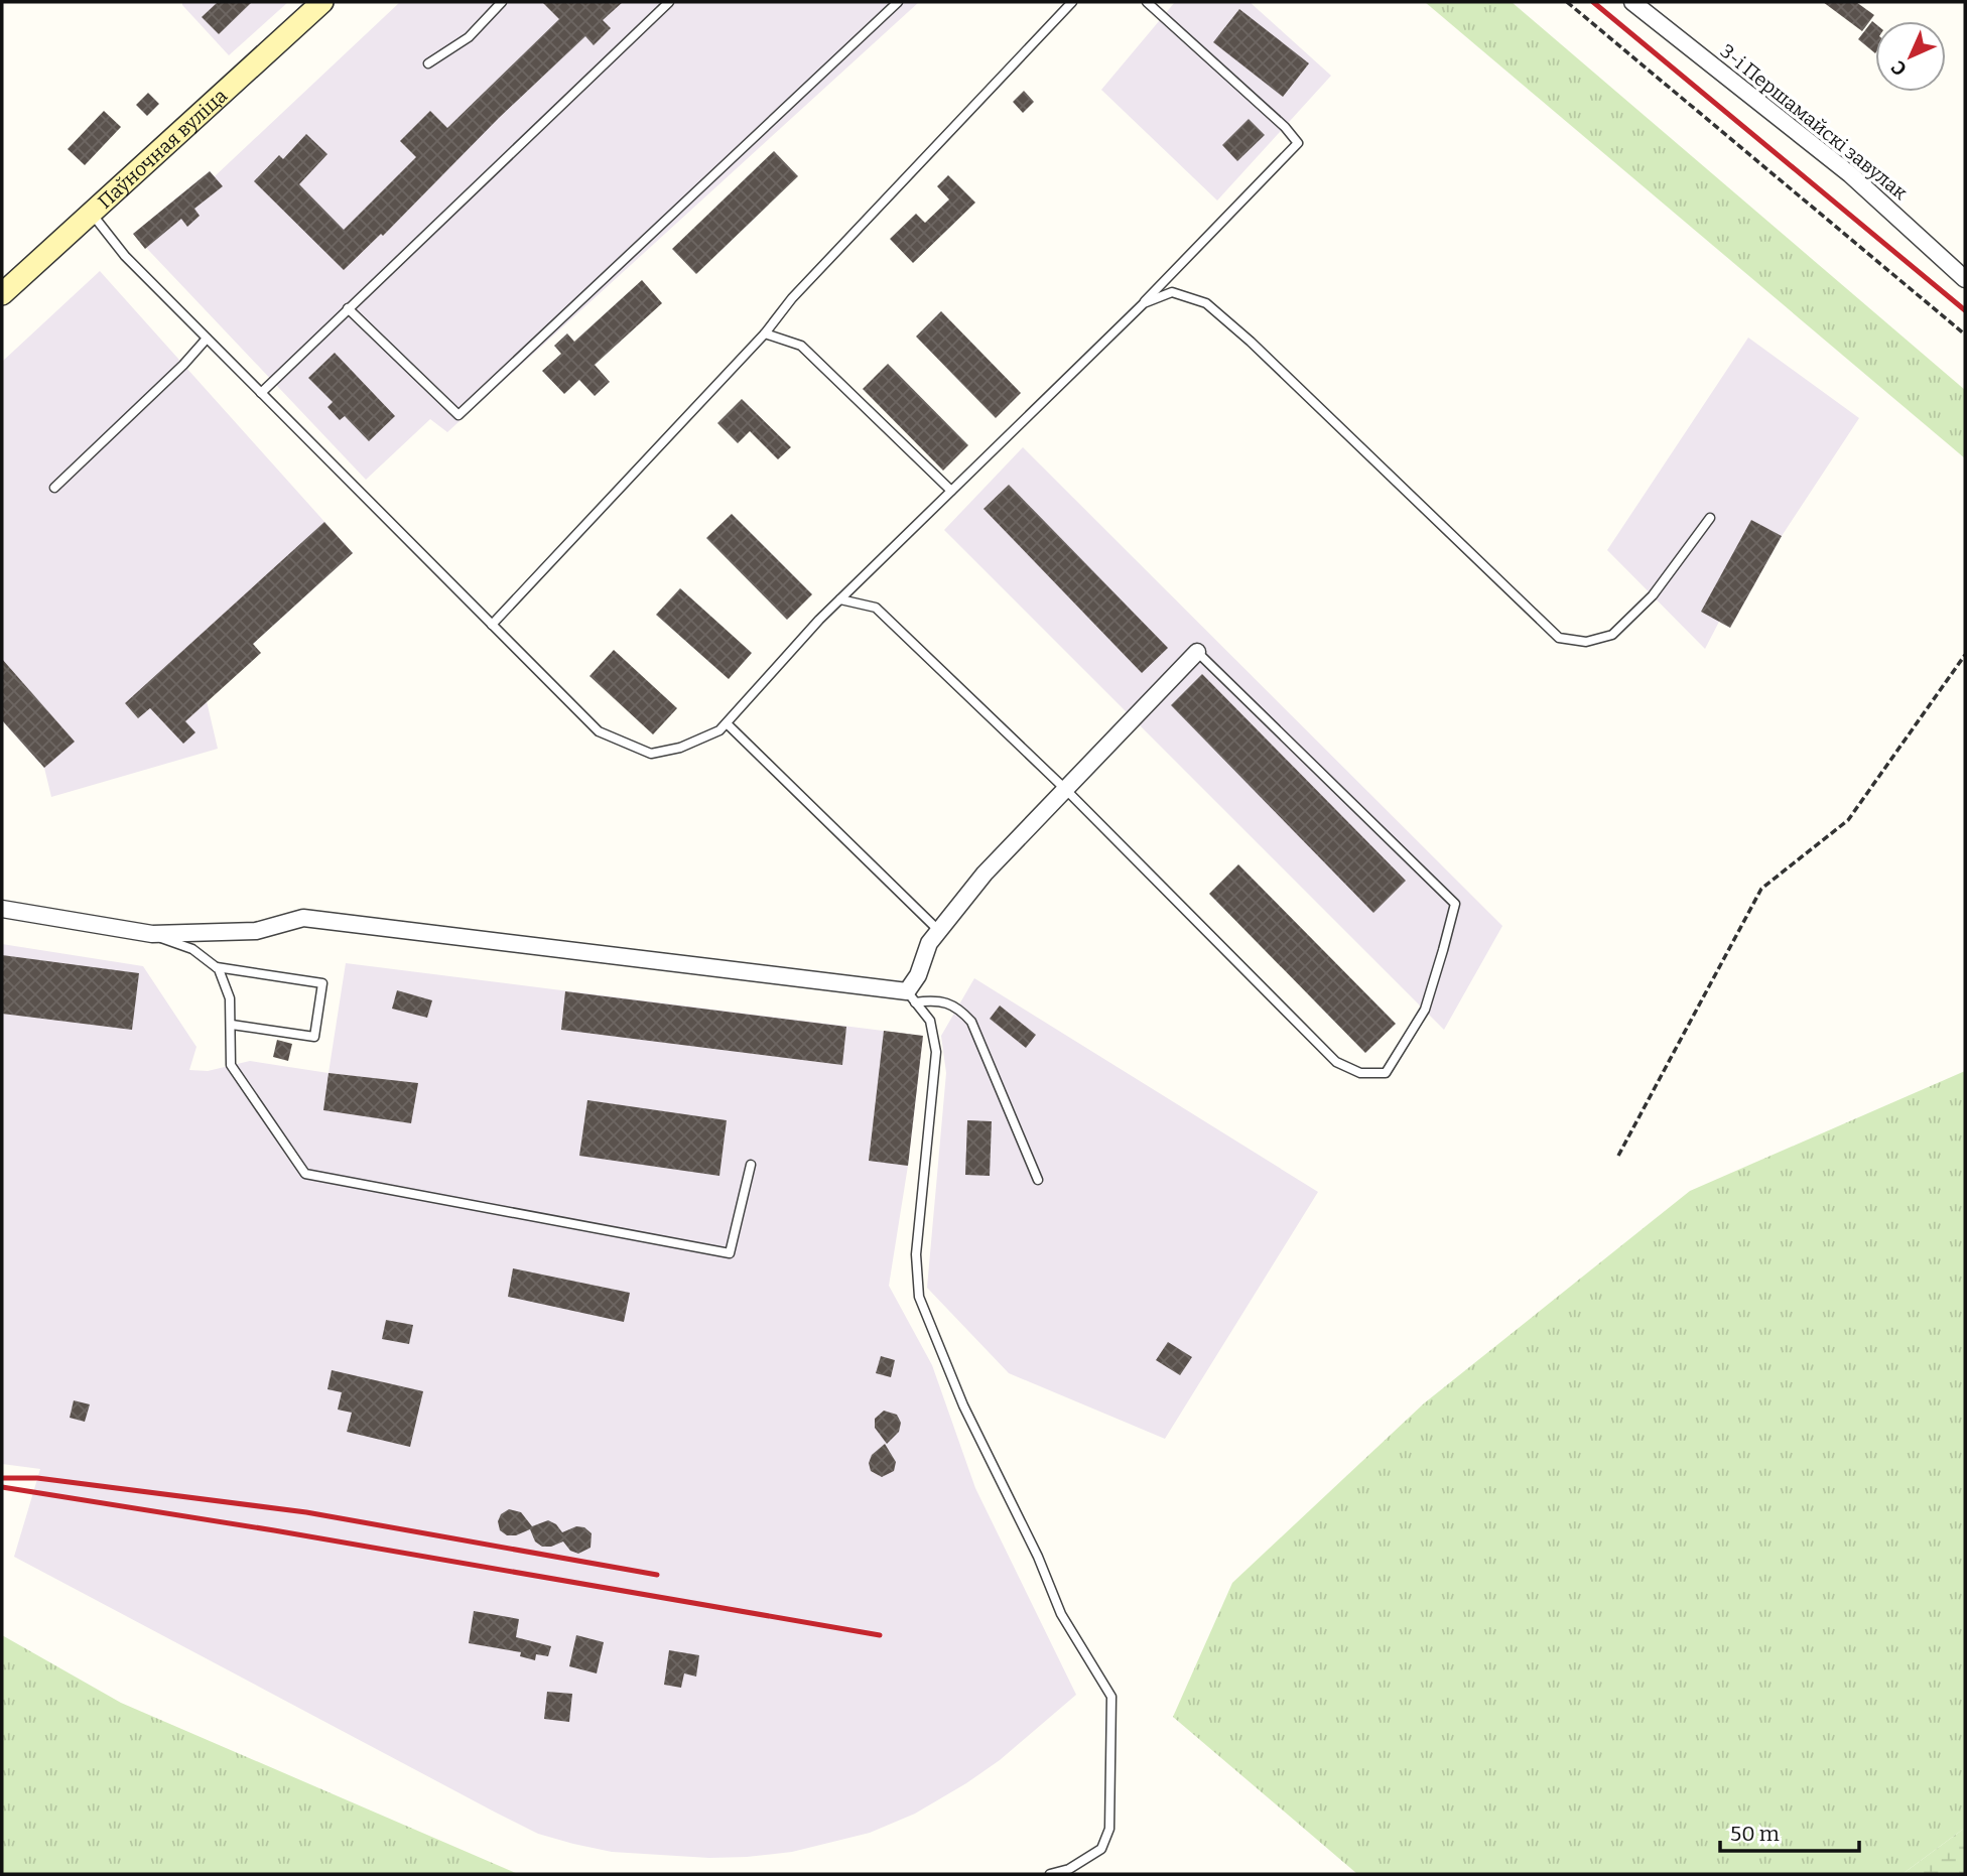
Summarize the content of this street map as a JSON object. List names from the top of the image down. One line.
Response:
{"streets":{"street":["3-і Першамайскі завулак","Паўночная вуліца"]},"scale_bar":"50 m","north":"bottom left"}
